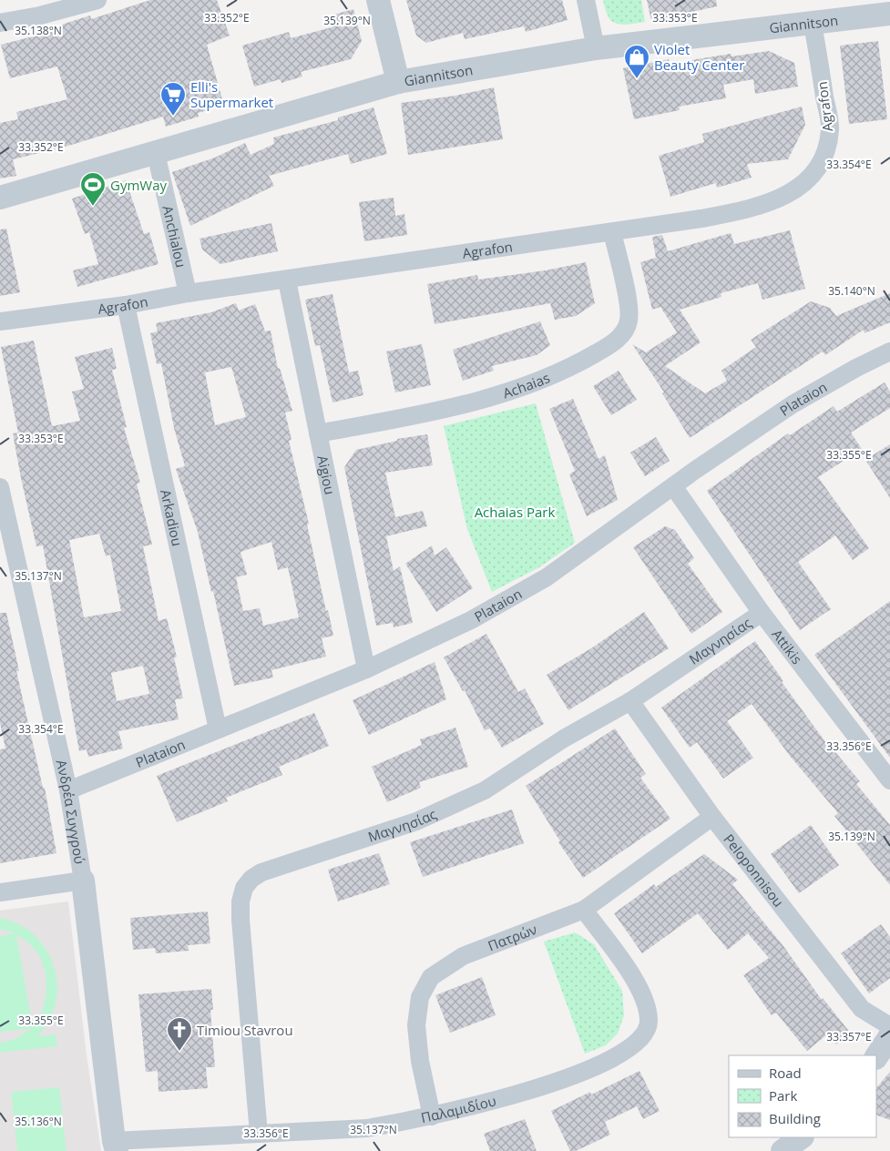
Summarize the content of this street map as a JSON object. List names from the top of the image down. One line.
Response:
{"streets":{"street":["Giannitson","Agrafon","Anchialou","Achaias","Plataion","Aigiou","Arkadiou","Μαγνησίας","Attikis","Ανδρέα Συγγρού","Peloponnisou","Πατρών","Παλαμιδίου"]},"crossings":[["Giannitson","Agrafon"],["Giannitson","Anchialou"],["Agrafon","Anchialou"],["Agrafon","Achaias"],["Agrafon","Aigiou"],["Agrafon","Arkadiou"],["Achaias","Aigiou"],["Plataion","Aigiou"],["Plataion","Arkadiou"],["Plataion","Attikis"],["Plataion","Ανδρέα Συγγρού"],["Μαγνησίας","Attikis"],["Μαγνησίας","Peloponnisou"],["Μαγνησίας","Παλαμιδίου"],["Ανδρέα Συγγρού","Παλαμιδίου"],["Peloponnisou","Πατρών"],["Πατρών","Παλαμιδίου"]],"parks":["Achaias Park"],"places":{"shop":["Violet Beauty Center"],"supermarket":["Elli's Supermarket"],"sports":["GymWay"],"church":["Timiou Stavrou"]},"legend":["Road","Park","Building"],"coordinates":["33.352°E","33.353°E","35.139°N","35.138°N","33.354°E","35.140°N","33.355°E","35.137°N","33.356°E","33.357°E","35.136°N"]}
